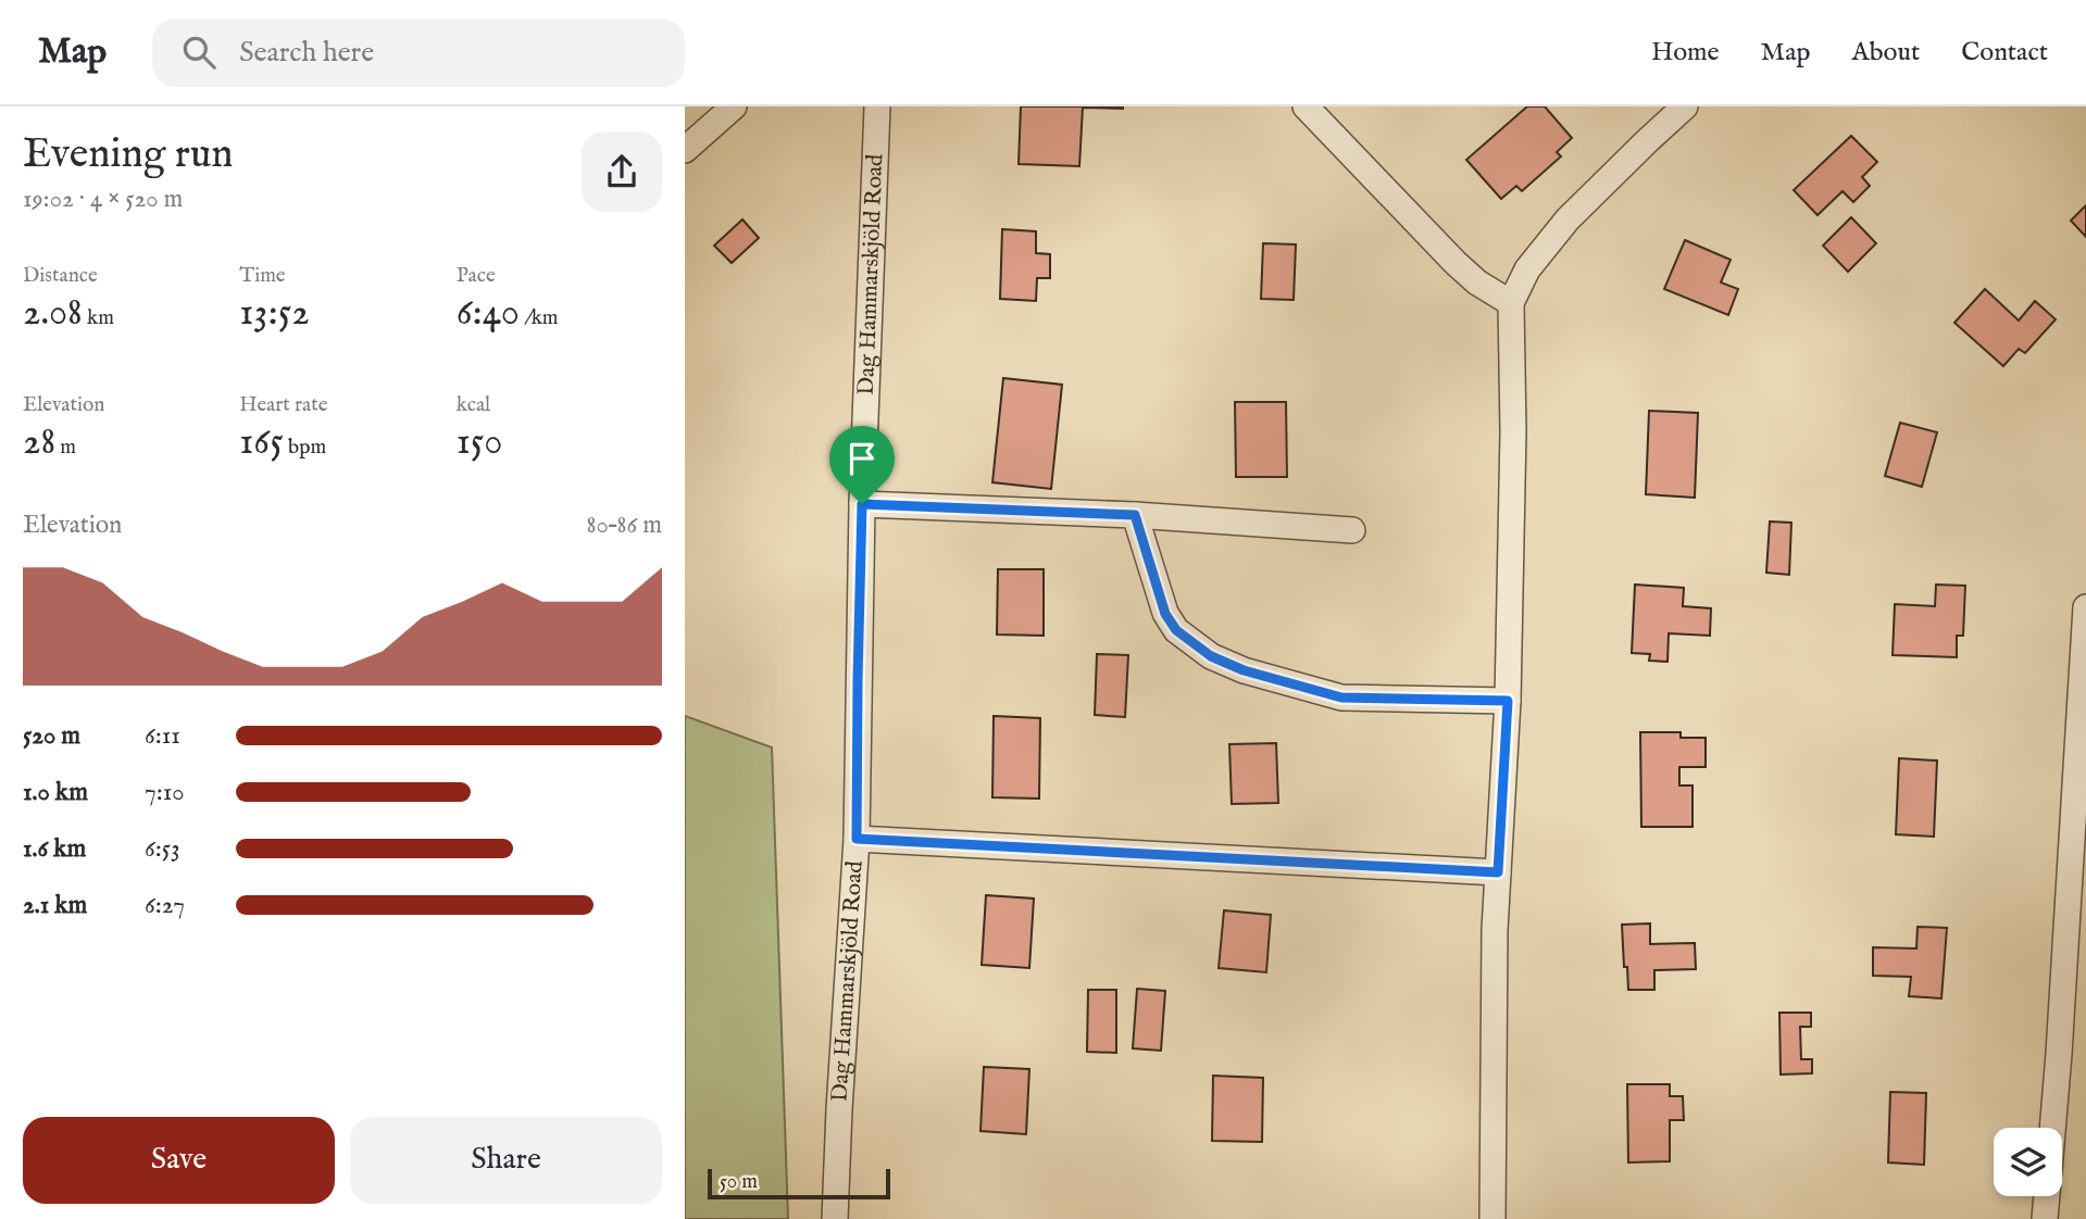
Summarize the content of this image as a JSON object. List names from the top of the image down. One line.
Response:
{"streets":{"street":["Dag Hammarskjöld Road"]},"scale_bar":"50 m","page":{"header":"Map","search":"Search here","nav":["Home","Map","About","Contact"],"heading":["Evening run","19:02 · 4 × 520 m"],"stats":[["Distance","2.08 km"],["Time","13:52"],["Pace","6:40 /km"],["Elevation","28 m"],["Heart rate","165 bpm"],["kcal","150"]],"chart":["Elevation","80–86 m"],"list":[{"name":"520 m","note":"6:11"},{"name":"1.0 km","note":"7:10"},{"name":"1.6 km","note":"6:53"},{"name":"2.1 km","note":"6:27"}],"buttons":["Save","Share"],"scale":"50 m"}}
